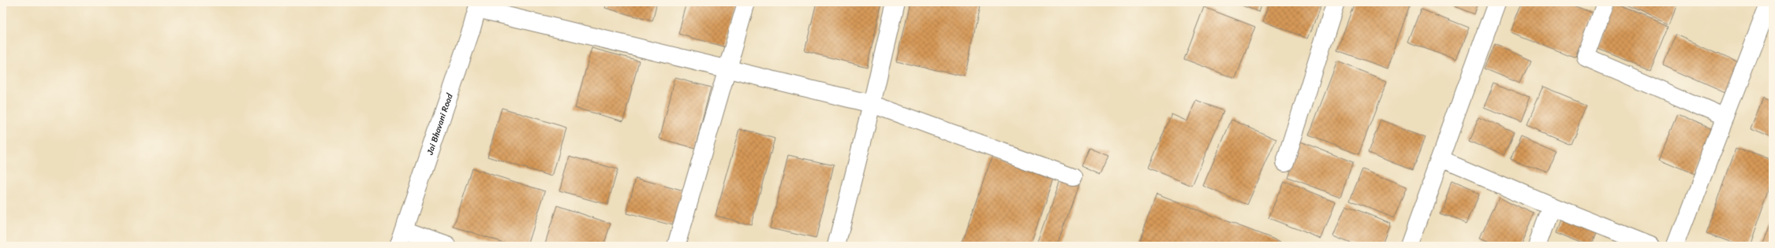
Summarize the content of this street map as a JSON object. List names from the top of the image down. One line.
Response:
{"streets":{"street":["Jai Bhavani Road"]}}
